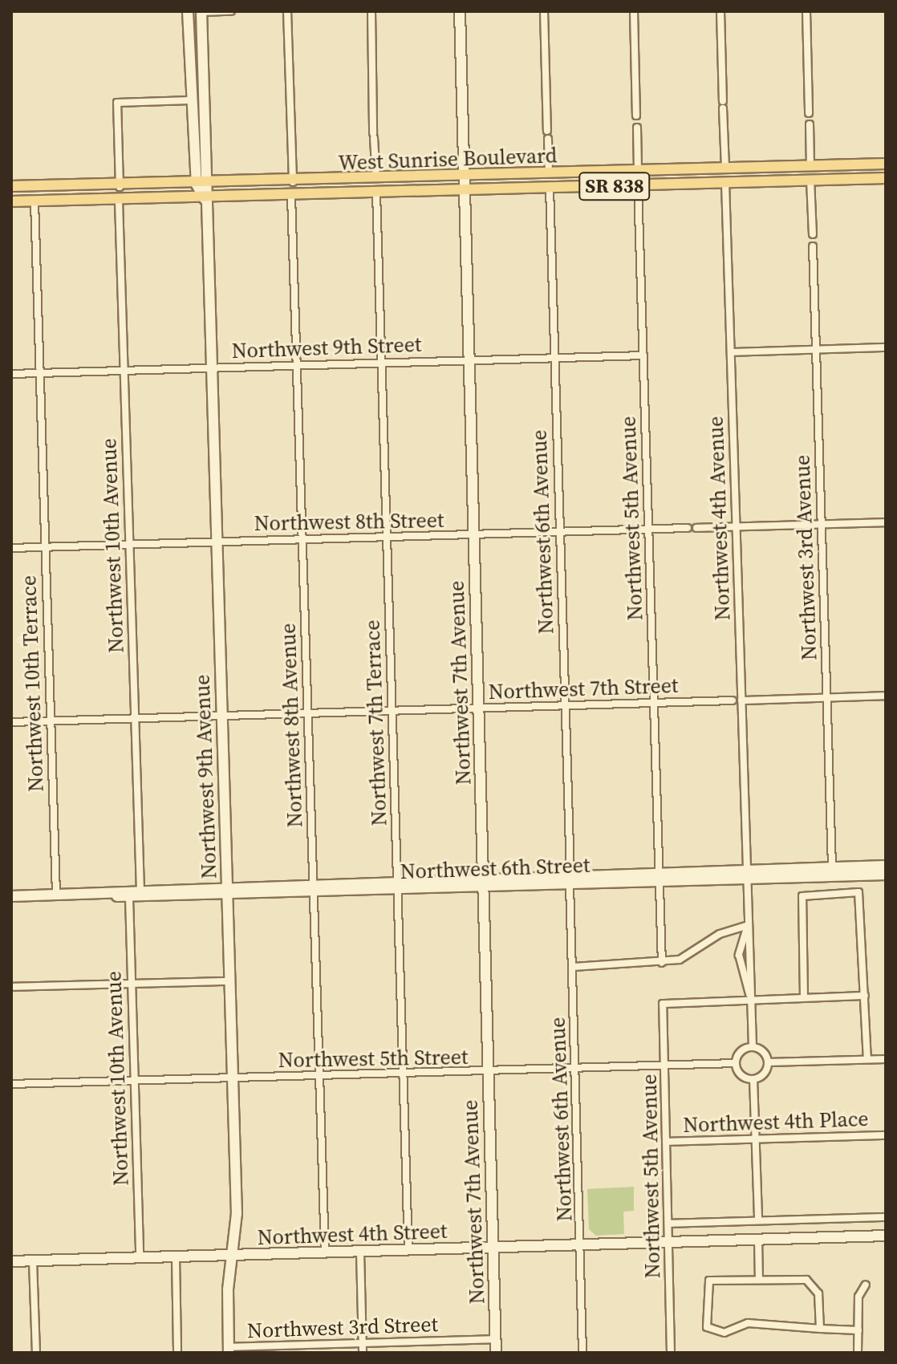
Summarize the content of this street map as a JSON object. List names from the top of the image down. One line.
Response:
{"streets":{"main road":["West Sunrise Boulevard","SR 838","Northwest 7th Avenue","Northwest 9th Avenue","Northwest 6th Street","Northwest 4th Street"],"street":["Northwest 9th Street","Northwest 5th Avenue","Northwest 4th Avenue","Northwest 8th Street","Northwest 6th Avenue","Northwest 10th Avenue","Northwest 3rd Avenue","Northwest 10th Terrace","Northwest 7th Street","Northwest 7th Terrace","Northwest 8th Avenue","Northwest 5th Street","Northwest 4th Place","Northwest 3rd Street"]},"crossings":[["West Sunrise Boulevard","Northwest 5th Avenue"],["West Sunrise Boulevard","Northwest 4th Avenue"],["West Sunrise Boulevard","Northwest 6th Avenue"],["West Sunrise Boulevard","Northwest 10th Avenue"],["West Sunrise Boulevard","Northwest 7th Avenue"],["West Sunrise Boulevard","Northwest 10th Terrace"],["West Sunrise Boulevard","Northwest 7th Terrace"],["West Sunrise Boulevard","Northwest 8th Avenue"],["West Sunrise Boulevard","Northwest 9th Avenue"],["Northwest 9th Street","Northwest 5th Avenue"],["Northwest 9th Street","Northwest 6th Avenue"],["Northwest 9th Street","Northwest 10th Avenue"],["Northwest 9th Street","Northwest 7th Avenue"],["Northwest 9th Street","Northwest 10th Terrace"],["Northwest 9th Street","Northwest 7th Terrace"],["Northwest 9th Street","Northwest 8th Avenue"],["Northwest 9th Street","Northwest 9th Avenue"],["Northwest 5th Avenue","Northwest 4th Avenue"],["Northwest 5th Avenue","Northwest 8th Street"],["Northwest 5th Avenue","Northwest 7th Street"],["Northwest 5th Avenue","Northwest 6th Street"],["Northwest 5th Avenue","Northwest 5th Street"],["Northwest 5th Avenue","Northwest 4th Place"],["Northwest 5th Avenue","Northwest 4th Street"],["Northwest 4th Avenue","Northwest 6th Street"],["Northwest 4th Avenue","Northwest 5th Street"],["Northwest 8th Street","Northwest 6th Avenue"],["Northwest 8th Street","Northwest 10th Avenue"],["Northwest 8th Street","Northwest 7th Avenue"],["Northwest 8th Street","Northwest 10th Terrace"],["Northwest 8th Street","Northwest 7th Terrace"],["Northwest 8th Street","Northwest 8th Avenue"],["Northwest 8th Street","Northwest 9th Avenue"],["Northwest 6th Avenue","Northwest 7th Street"],["Northwest 6th Avenue","Northwest 6th Street"],["Northwest 6th Avenue","Northwest 5th Street"],["Northwest 6th Avenue","Northwest 4th Street"],["Northwest 10th Avenue","Northwest 7th Street"],["Northwest 10th Avenue","Northwest 6th Street"],["Northwest 10th Avenue","Northwest 5th Street"],["Northwest 10th Avenue","Northwest 4th Street"],["Northwest 3rd Avenue","Northwest 6th Street"],["Northwest 7th Avenue","Northwest 7th Street"],["Northwest 7th Avenue","Northwest 6th Street"],["Northwest 7th Avenue","Northwest 5th Street"],["Northwest 7th Avenue","Northwest 4th Street"],["Northwest 7th Avenue","Northwest 3rd Street"],["Northwest 10th Terrace","Northwest 7th Street"],["Northwest 10th Terrace","Northwest 6th Street"],["Northwest 7th Street","Northwest 7th Terrace"],["Northwest 7th Street","Northwest 8th Avenue"],["Northwest 7th Street","Northwest 9th Avenue"],["Northwest 7th Terrace","Northwest 6th Street"],["Northwest 7th Terrace","Northwest 5th Street"],["Northwest 7th Terrace","Northwest 4th Street"],["Northwest 8th Avenue","Northwest 6th Street"],["Northwest 8th Avenue","Northwest 5th Street"],["Northwest 8th Avenue","Northwest 4th Street"],["Northwest 9th Avenue","Northwest 6th Street"],["Northwest 9th Avenue","Northwest 5th Street"],["Northwest 9th Avenue","Northwest 4th Street"],["Northwest 9th Avenue","Northwest 3rd Street"]]}
